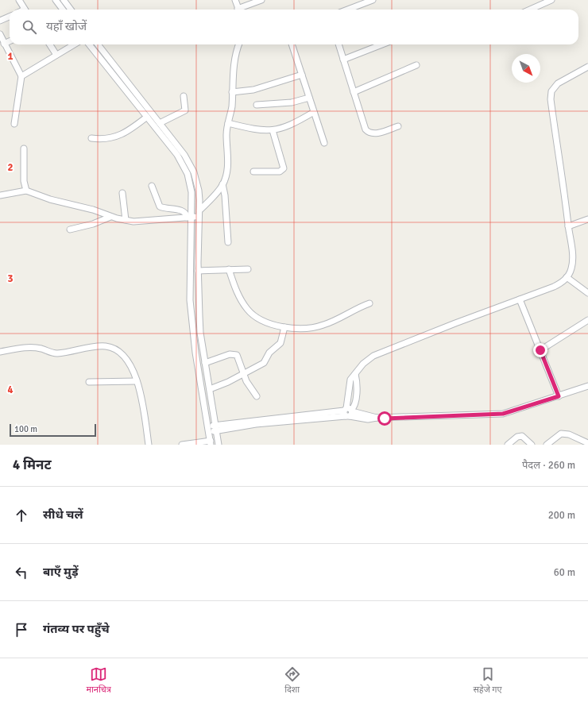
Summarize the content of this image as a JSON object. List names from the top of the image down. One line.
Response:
{"scale_bar":"100 m","north":"bottom right","page":{"search":"यहाँ खोजें","scale":"100 m","heading":["4 मिनट","पैदल · 260 m"],"list":[["सीधे चलें","200 m"],["बाएँ मुड़ें","60 m"],"गंतव्य पर पहुँचे"],"nav":["मानचित्र","दिशा","सहेजे गए"]},"grid":{"rows":["1","2","3","4"]}}
